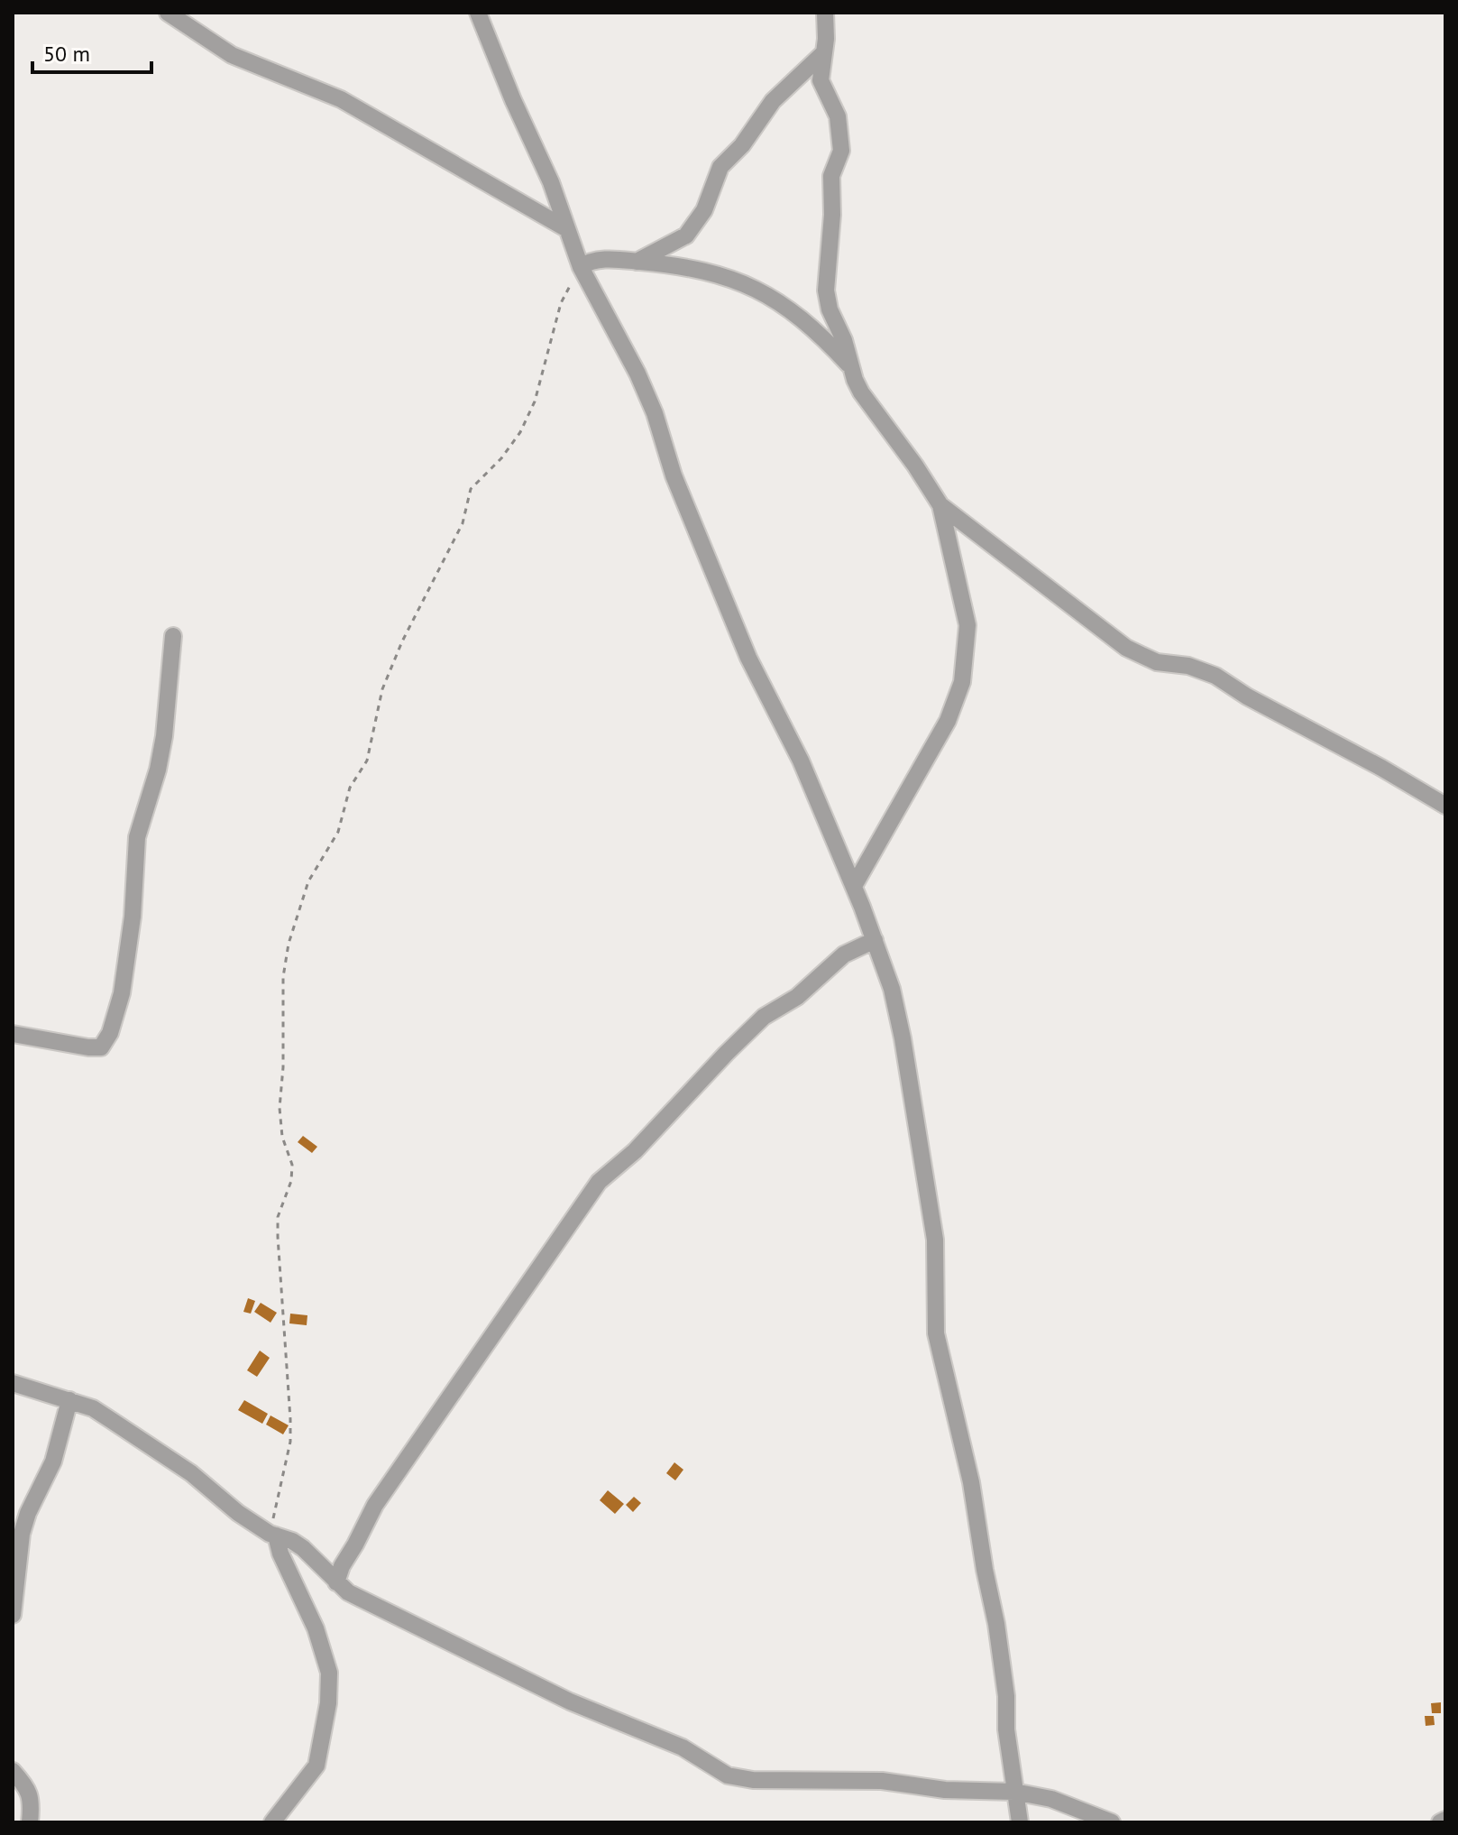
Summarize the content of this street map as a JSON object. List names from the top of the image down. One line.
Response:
{"scale_bar":"50 m"}
